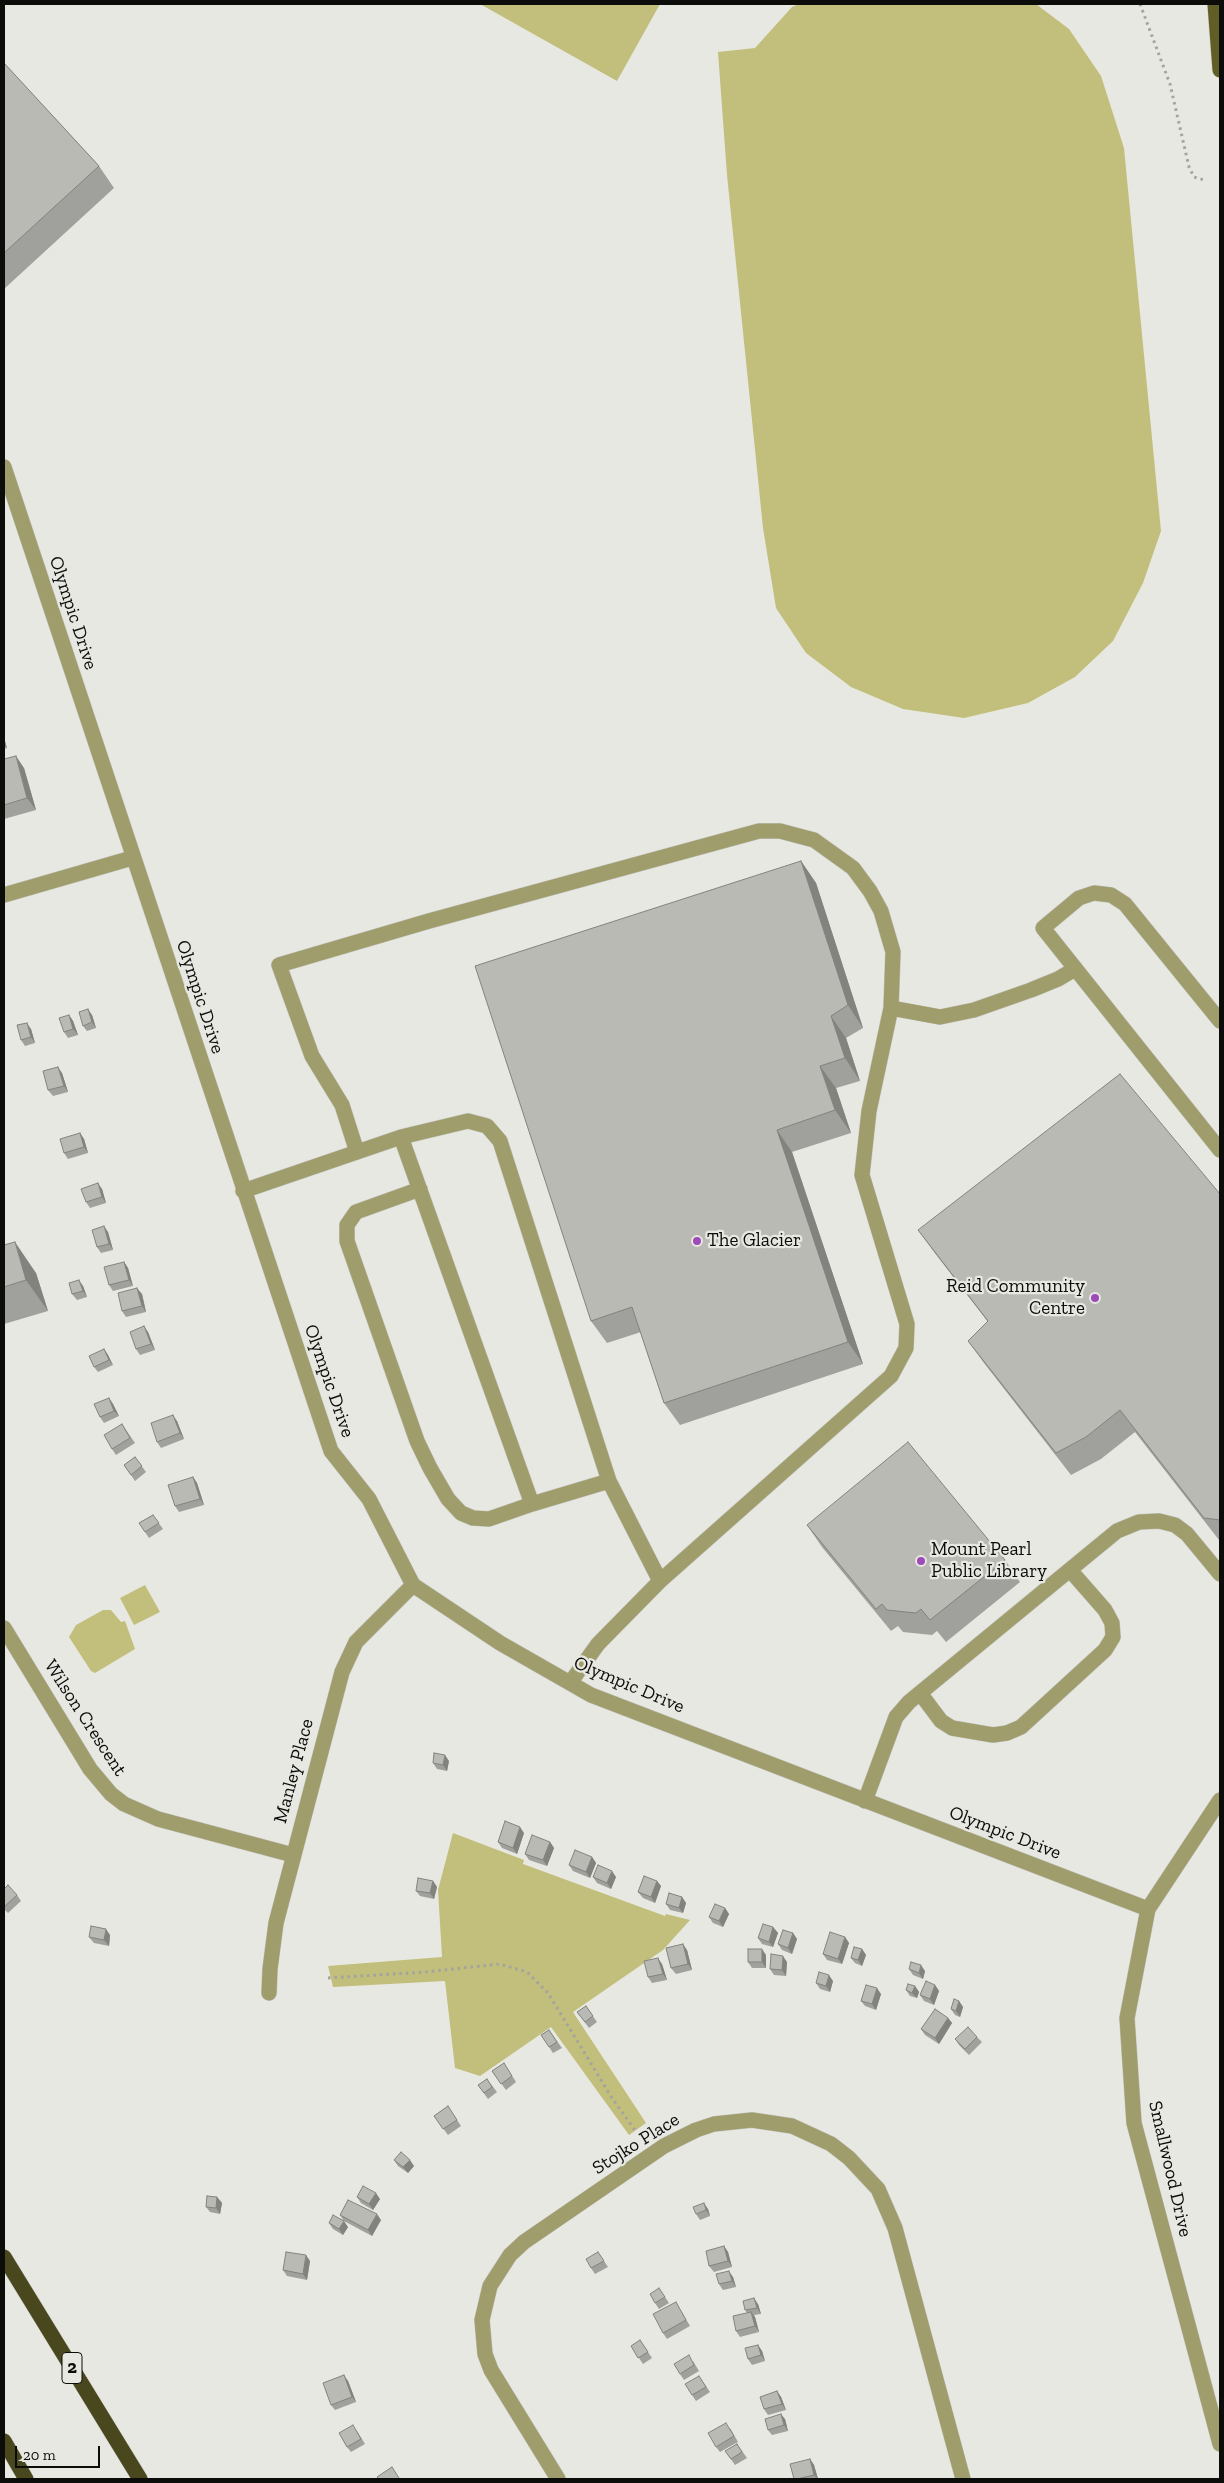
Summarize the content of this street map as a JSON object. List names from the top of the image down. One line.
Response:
{"streets":{"highway":["2"],"street":["Olympic Drive","Wilson Crescent","Manley Place","Stojko Place","Smallwood Drive"]},"crossings":[["Olympic Drive","Manley Place"],["Olympic Drive","Smallwood Drive"],["Wilson Crescent","Manley Place"]],"places":["The Glacier","Reid Community Centre","Mount Pearl Public Library"],"scale_bar":"20 m"}
